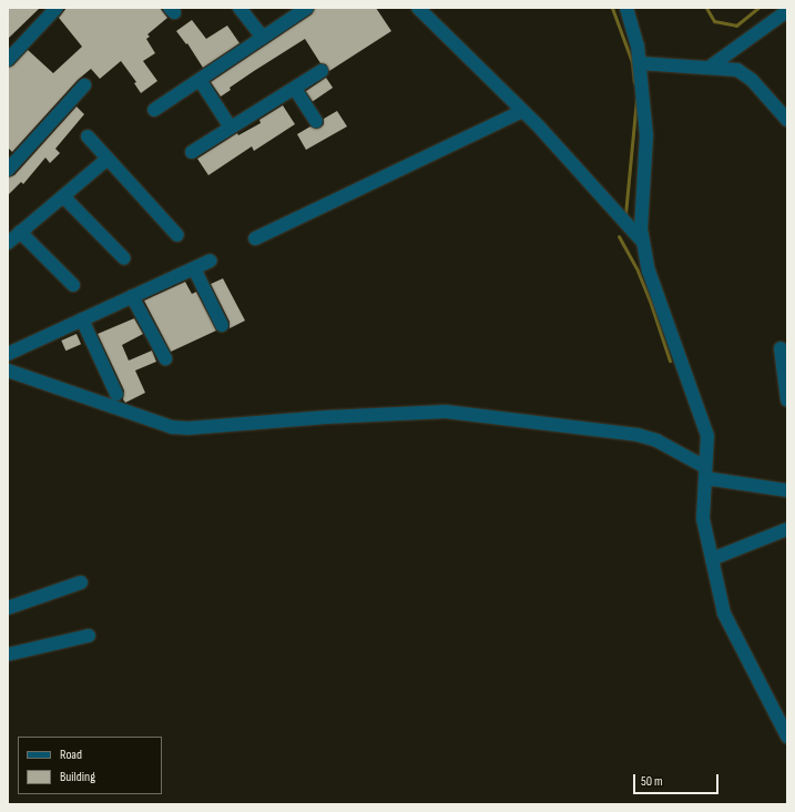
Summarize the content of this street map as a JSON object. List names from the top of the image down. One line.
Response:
{"legend":["Road","Building"],"scale_bar":"50 m"}
